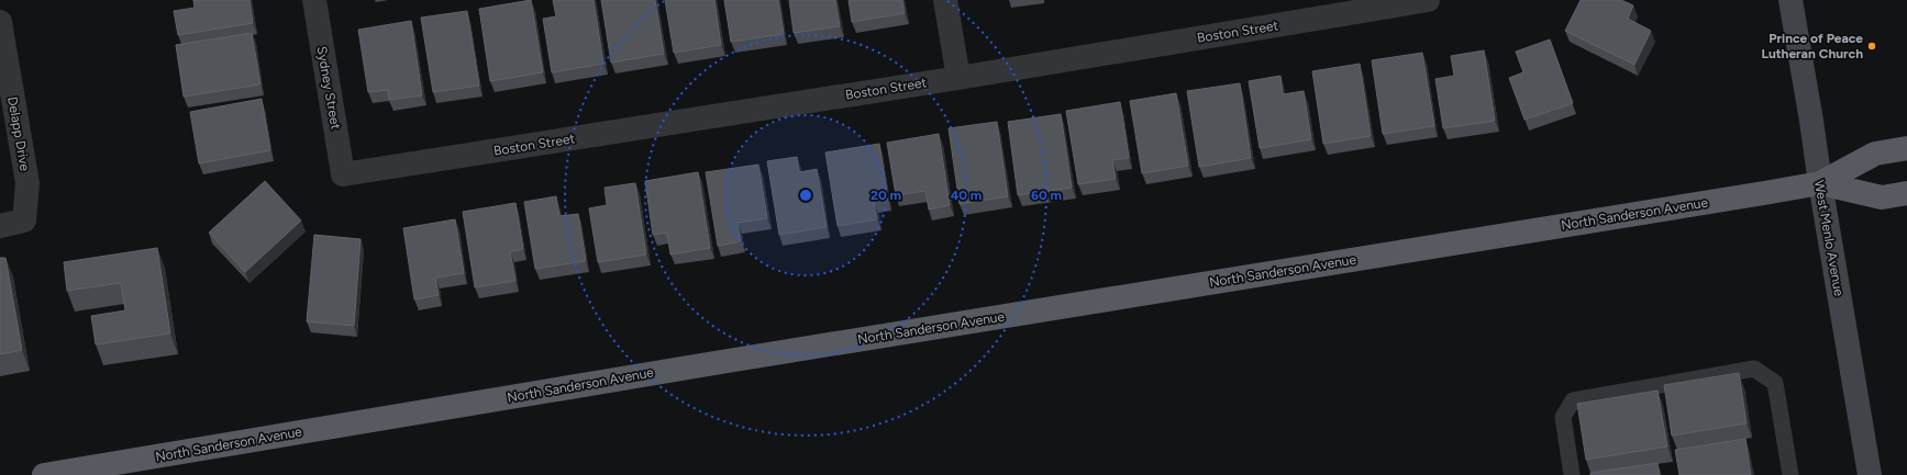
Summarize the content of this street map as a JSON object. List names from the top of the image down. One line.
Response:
{"streets":{"highway":["North Sanderson Avenue"],"main road":["West Menlo Avenue"],"street":["Boston Street","Sydney Street","Delapp Drive"]},"crossings":[["Boston Street","Sydney Street"],["North Sanderson Avenue","West Menlo Avenue"]],"places":["Prince of Peace Lutheran Church"],"rings":["20 m","40 m","60 m"]}
